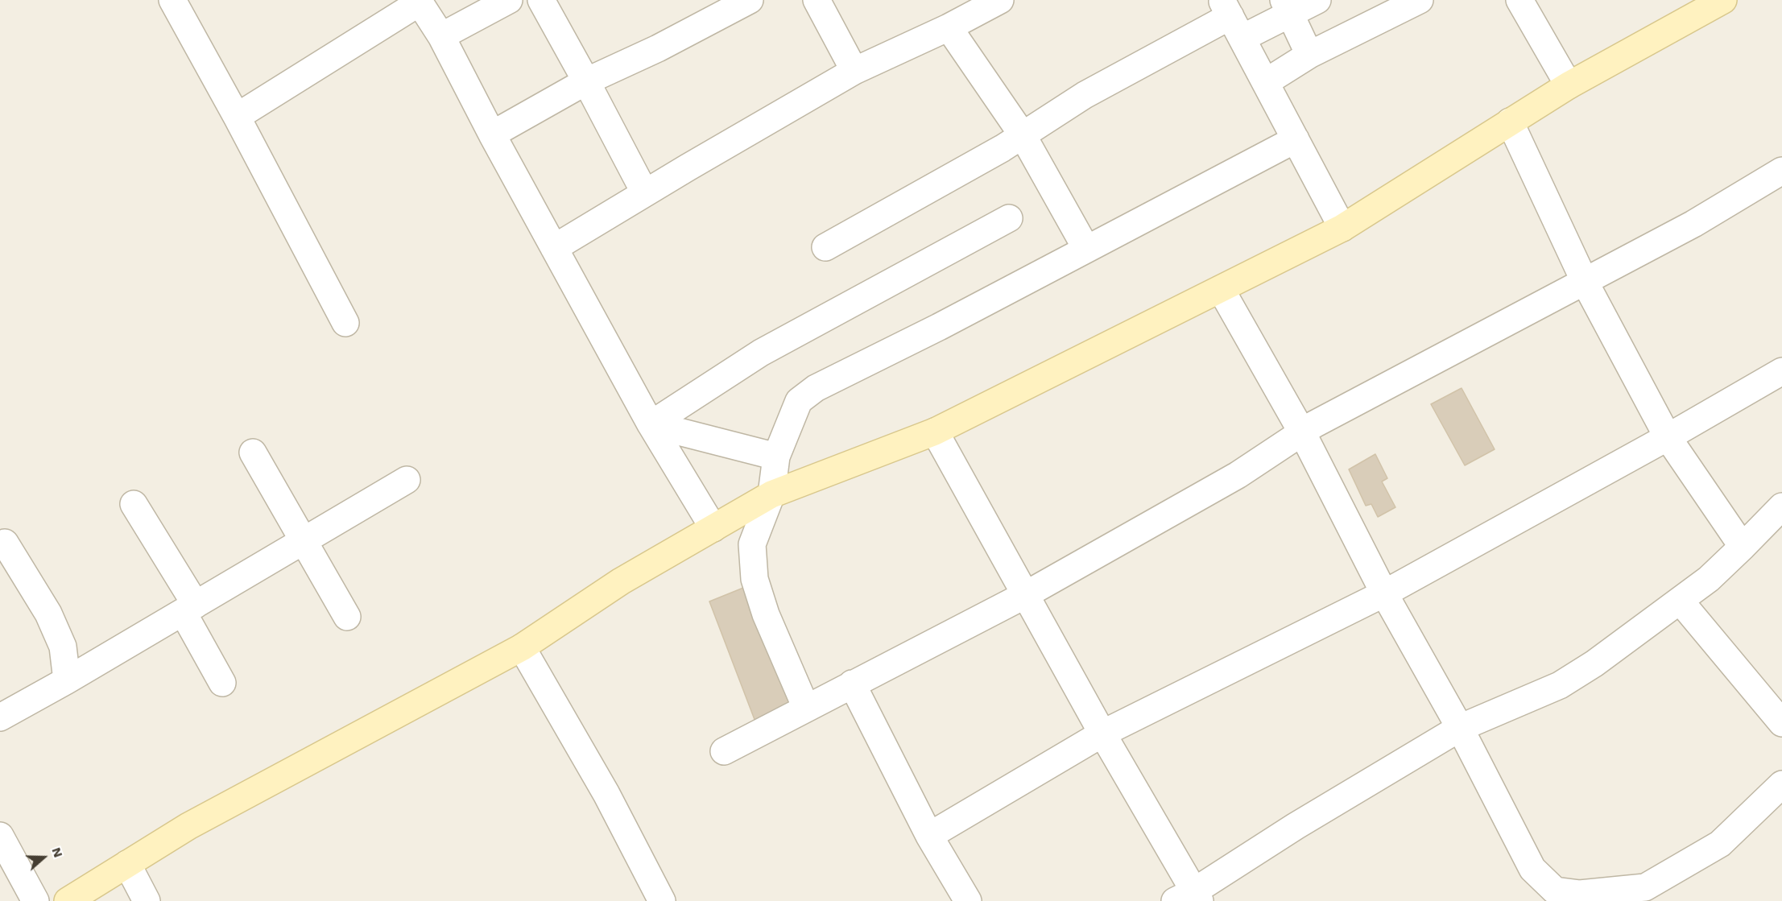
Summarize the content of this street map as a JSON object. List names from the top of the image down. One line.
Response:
{"north":"right"}
